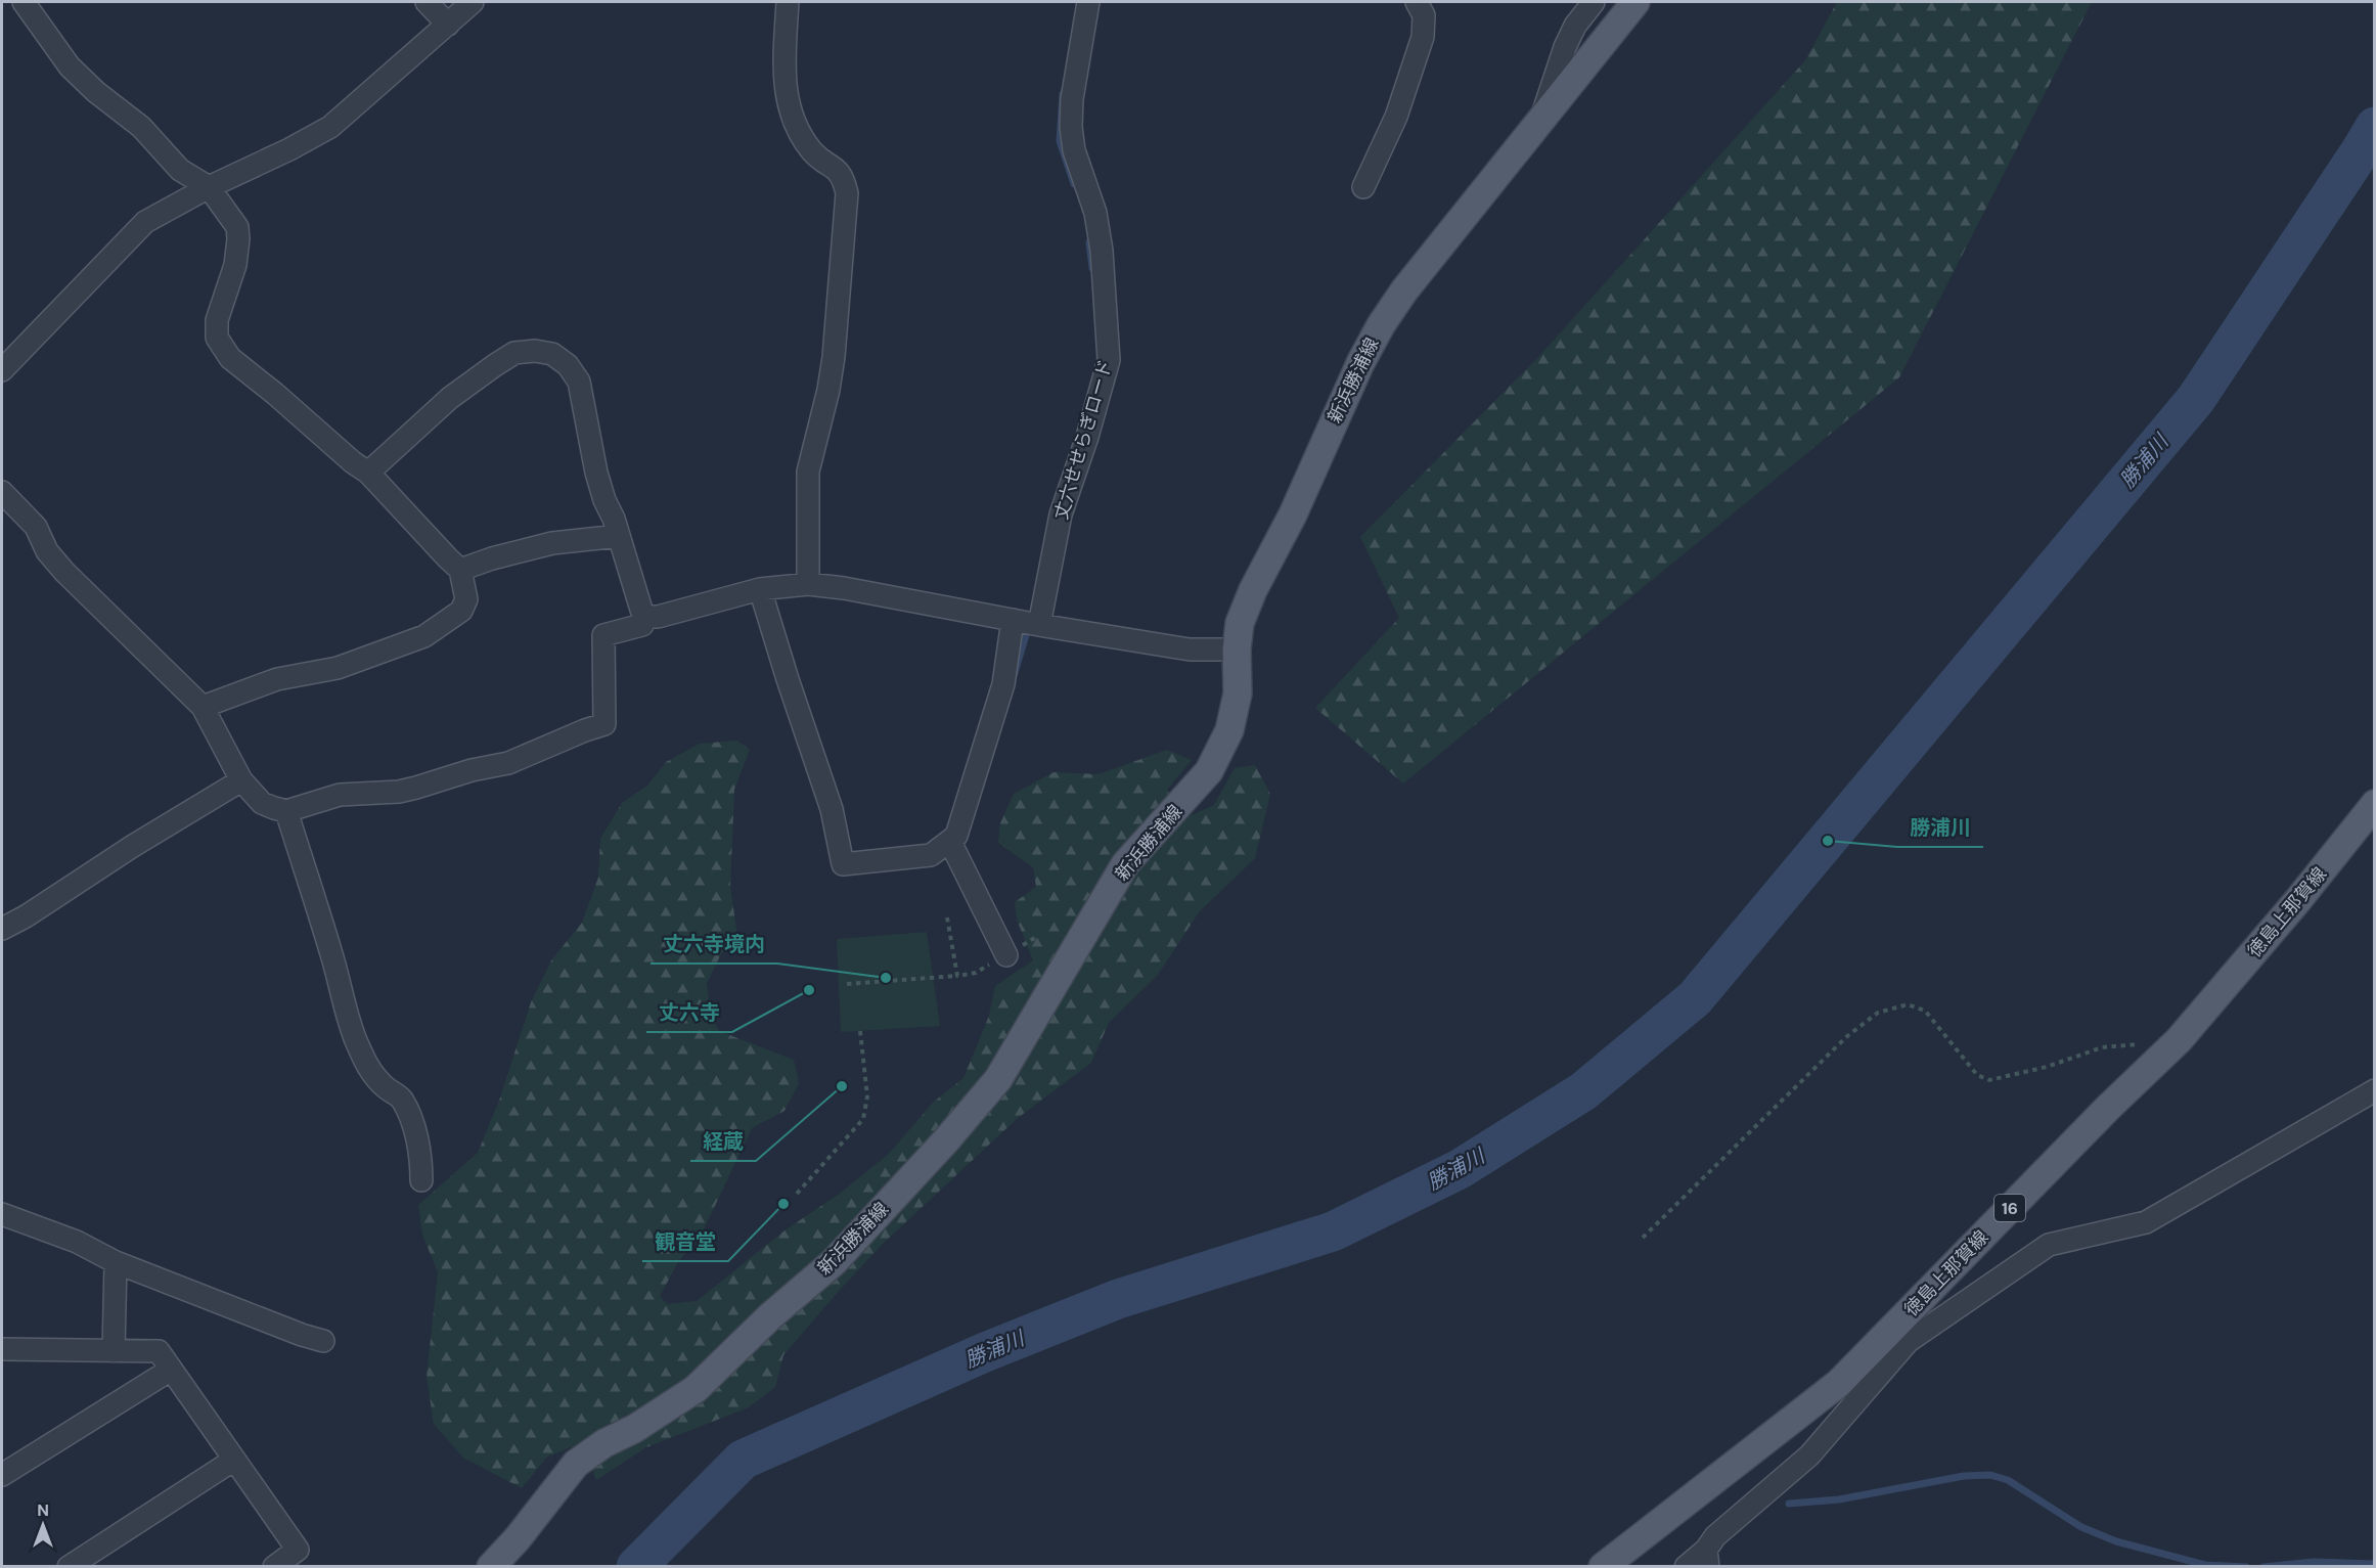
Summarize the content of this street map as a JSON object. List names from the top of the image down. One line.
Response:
{"streets":{"main road":["新浜勝浦線","徳島上那賀線","16"],"street":["丈六せせらぎロード"]},"water":["勝浦川"],"places":["勝浦川","丈六寺境内","丈六寺","経蔵","観音堂"],"north":"top"}
